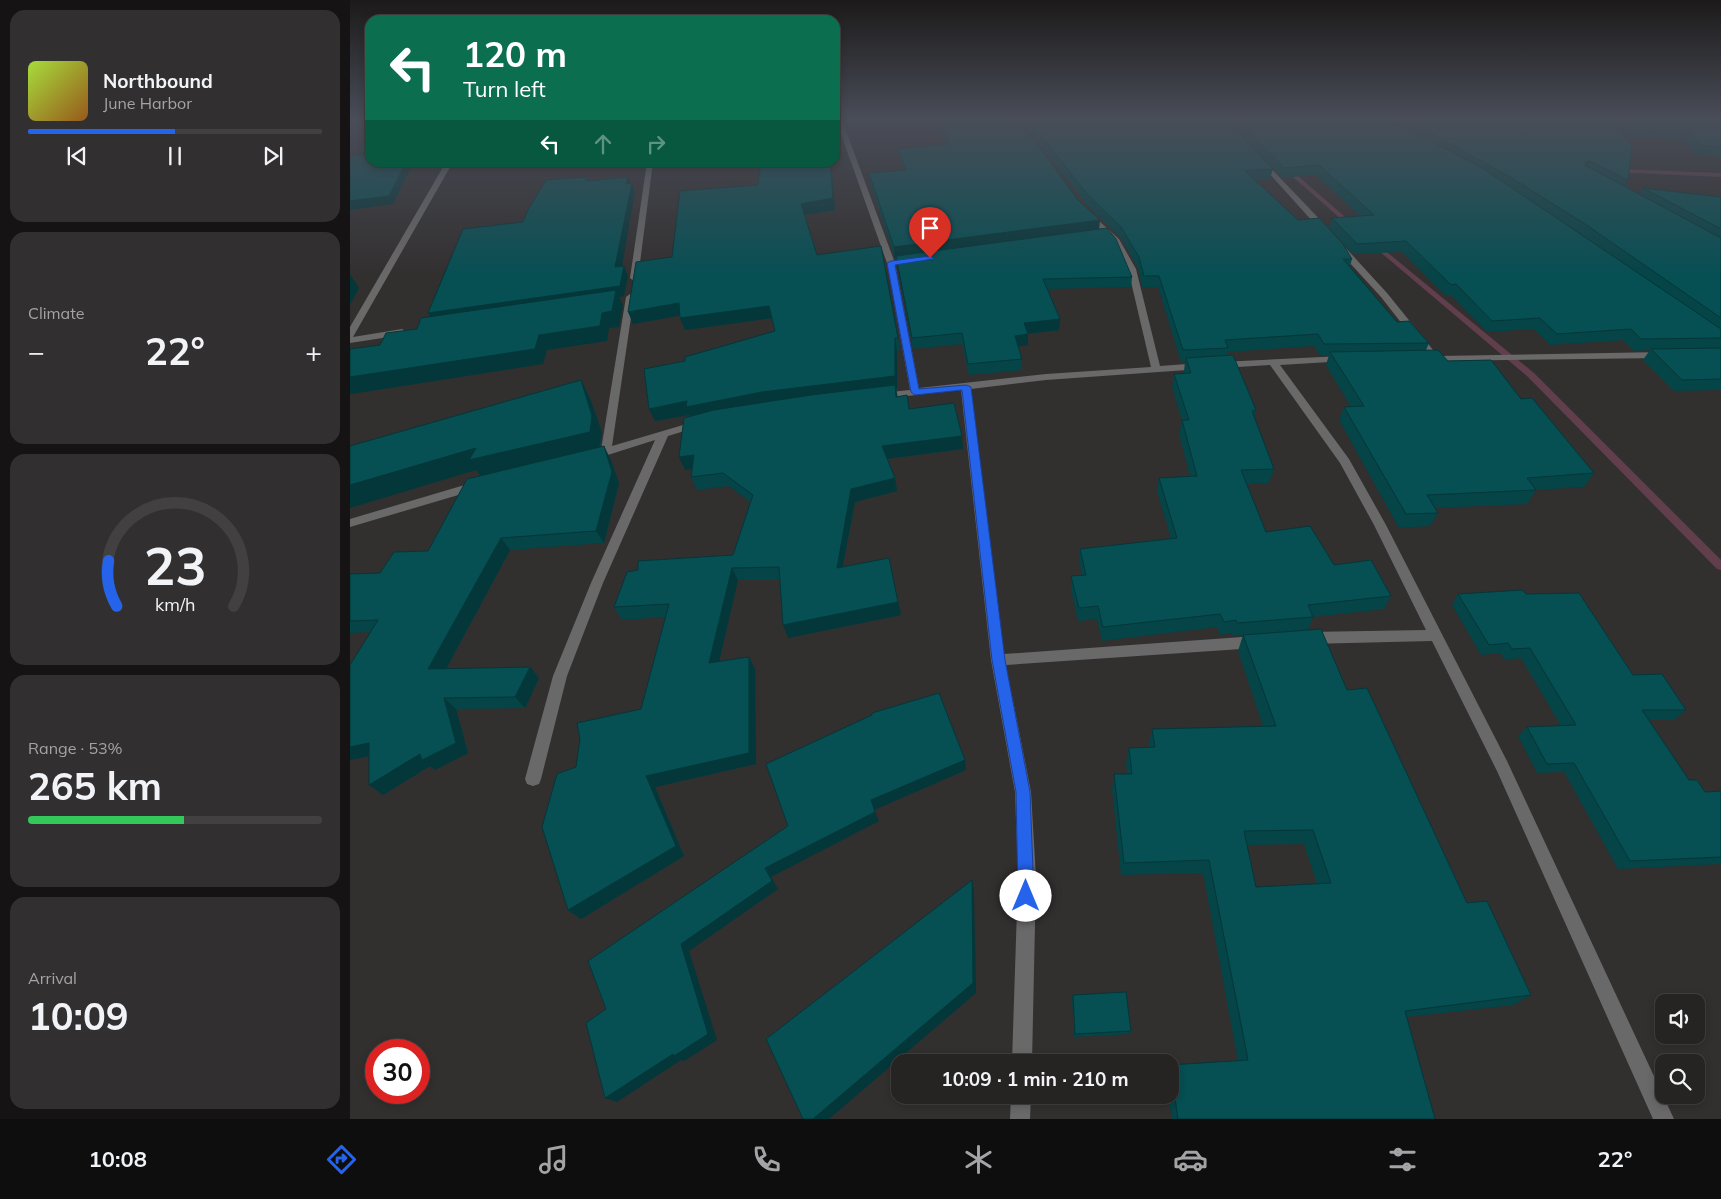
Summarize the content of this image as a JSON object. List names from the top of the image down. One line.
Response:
{"page":{"turn":["120 m","Turn left"],"song":["Northbound","June Harbor"],"tile":["Climate",["Range · 53%","265 km"],["Arrival","10:09"]],"heat":["−","22°","+"],"limit":"30","trip":"10:09 · 1 min · 210 m","tabs":["10:08","22°"],"gauge":["23","km/h"]}}
